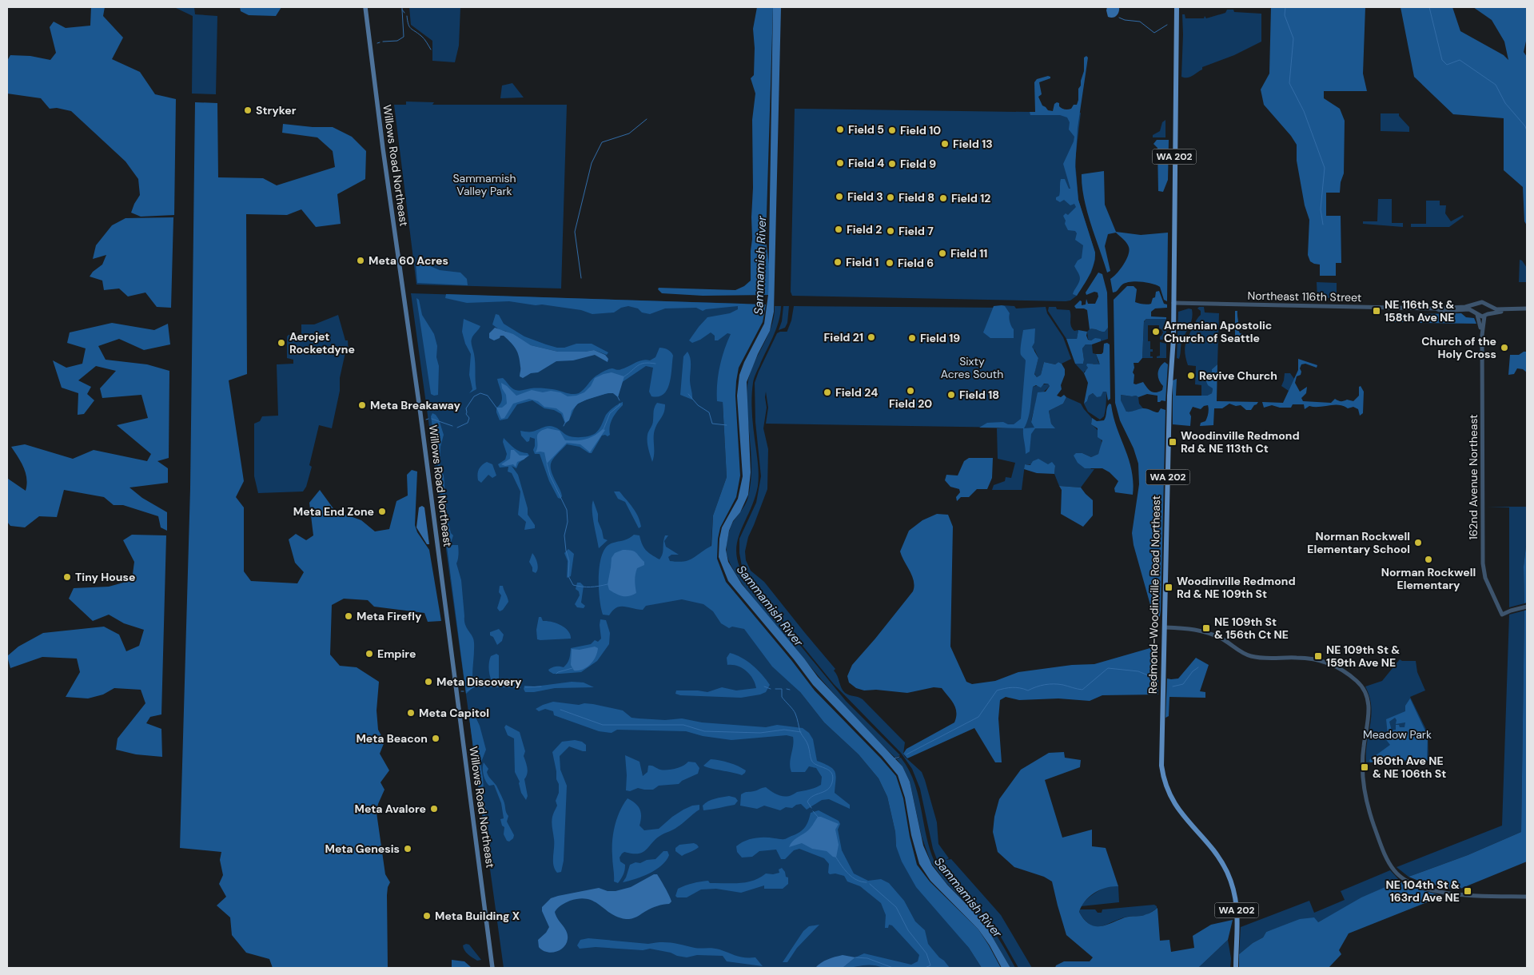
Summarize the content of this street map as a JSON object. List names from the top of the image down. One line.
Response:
{"streets":{"main road":["WA 202","Willows Road Northeast","Redmond-Woodinville Road Northeast"],"street":["Northeast 116th Street","162nd Avenue Northeast"]},"crossings":[["Northeast 116th Street","162nd Avenue Northeast"],["Northeast 116th Street","Redmond-Woodinville Road Northeast"]],"water":["Sammamish River"],"parks":["Sammamish Valley Park","Sixty Acres South","Meadow Park"],"places":{"other":["Stryker","Field 5","Field 10","Field 13","Field 4","Field 9","Field 3","Field 8","Field 12","Field 2","Field 7","Field 11","Meta 60 Acres","Field 1","Field 6","Armenian Apostolic Church of Seattle","Field 21","Field 19","Aerojet Rocketdyne","Church of the Holy Cross","Revive Church","Field 20","Field 24","Field 18","Meta Breakaway","Meta End Zone","Norman Rockwell Elementary School","Norman Rockwell Elementary","Tiny House","Meta Firefly","Empire","Meta Discovery","Meta Capitol","Meta Beacon","Meta Avalore","Meta Genesis","Meta Building X"],"transit":["NE 116th St & 158th Ave NE","Woodinville Redmond Rd & NE 113th Ct","Woodinville Redmond Rd & NE 109th St","NE 109th St & 156th Ct NE","NE 109th St & 159th Ave NE","160th Ave NE & NE 106th St","NE 104th St & 163rd Ave NE"]}}
